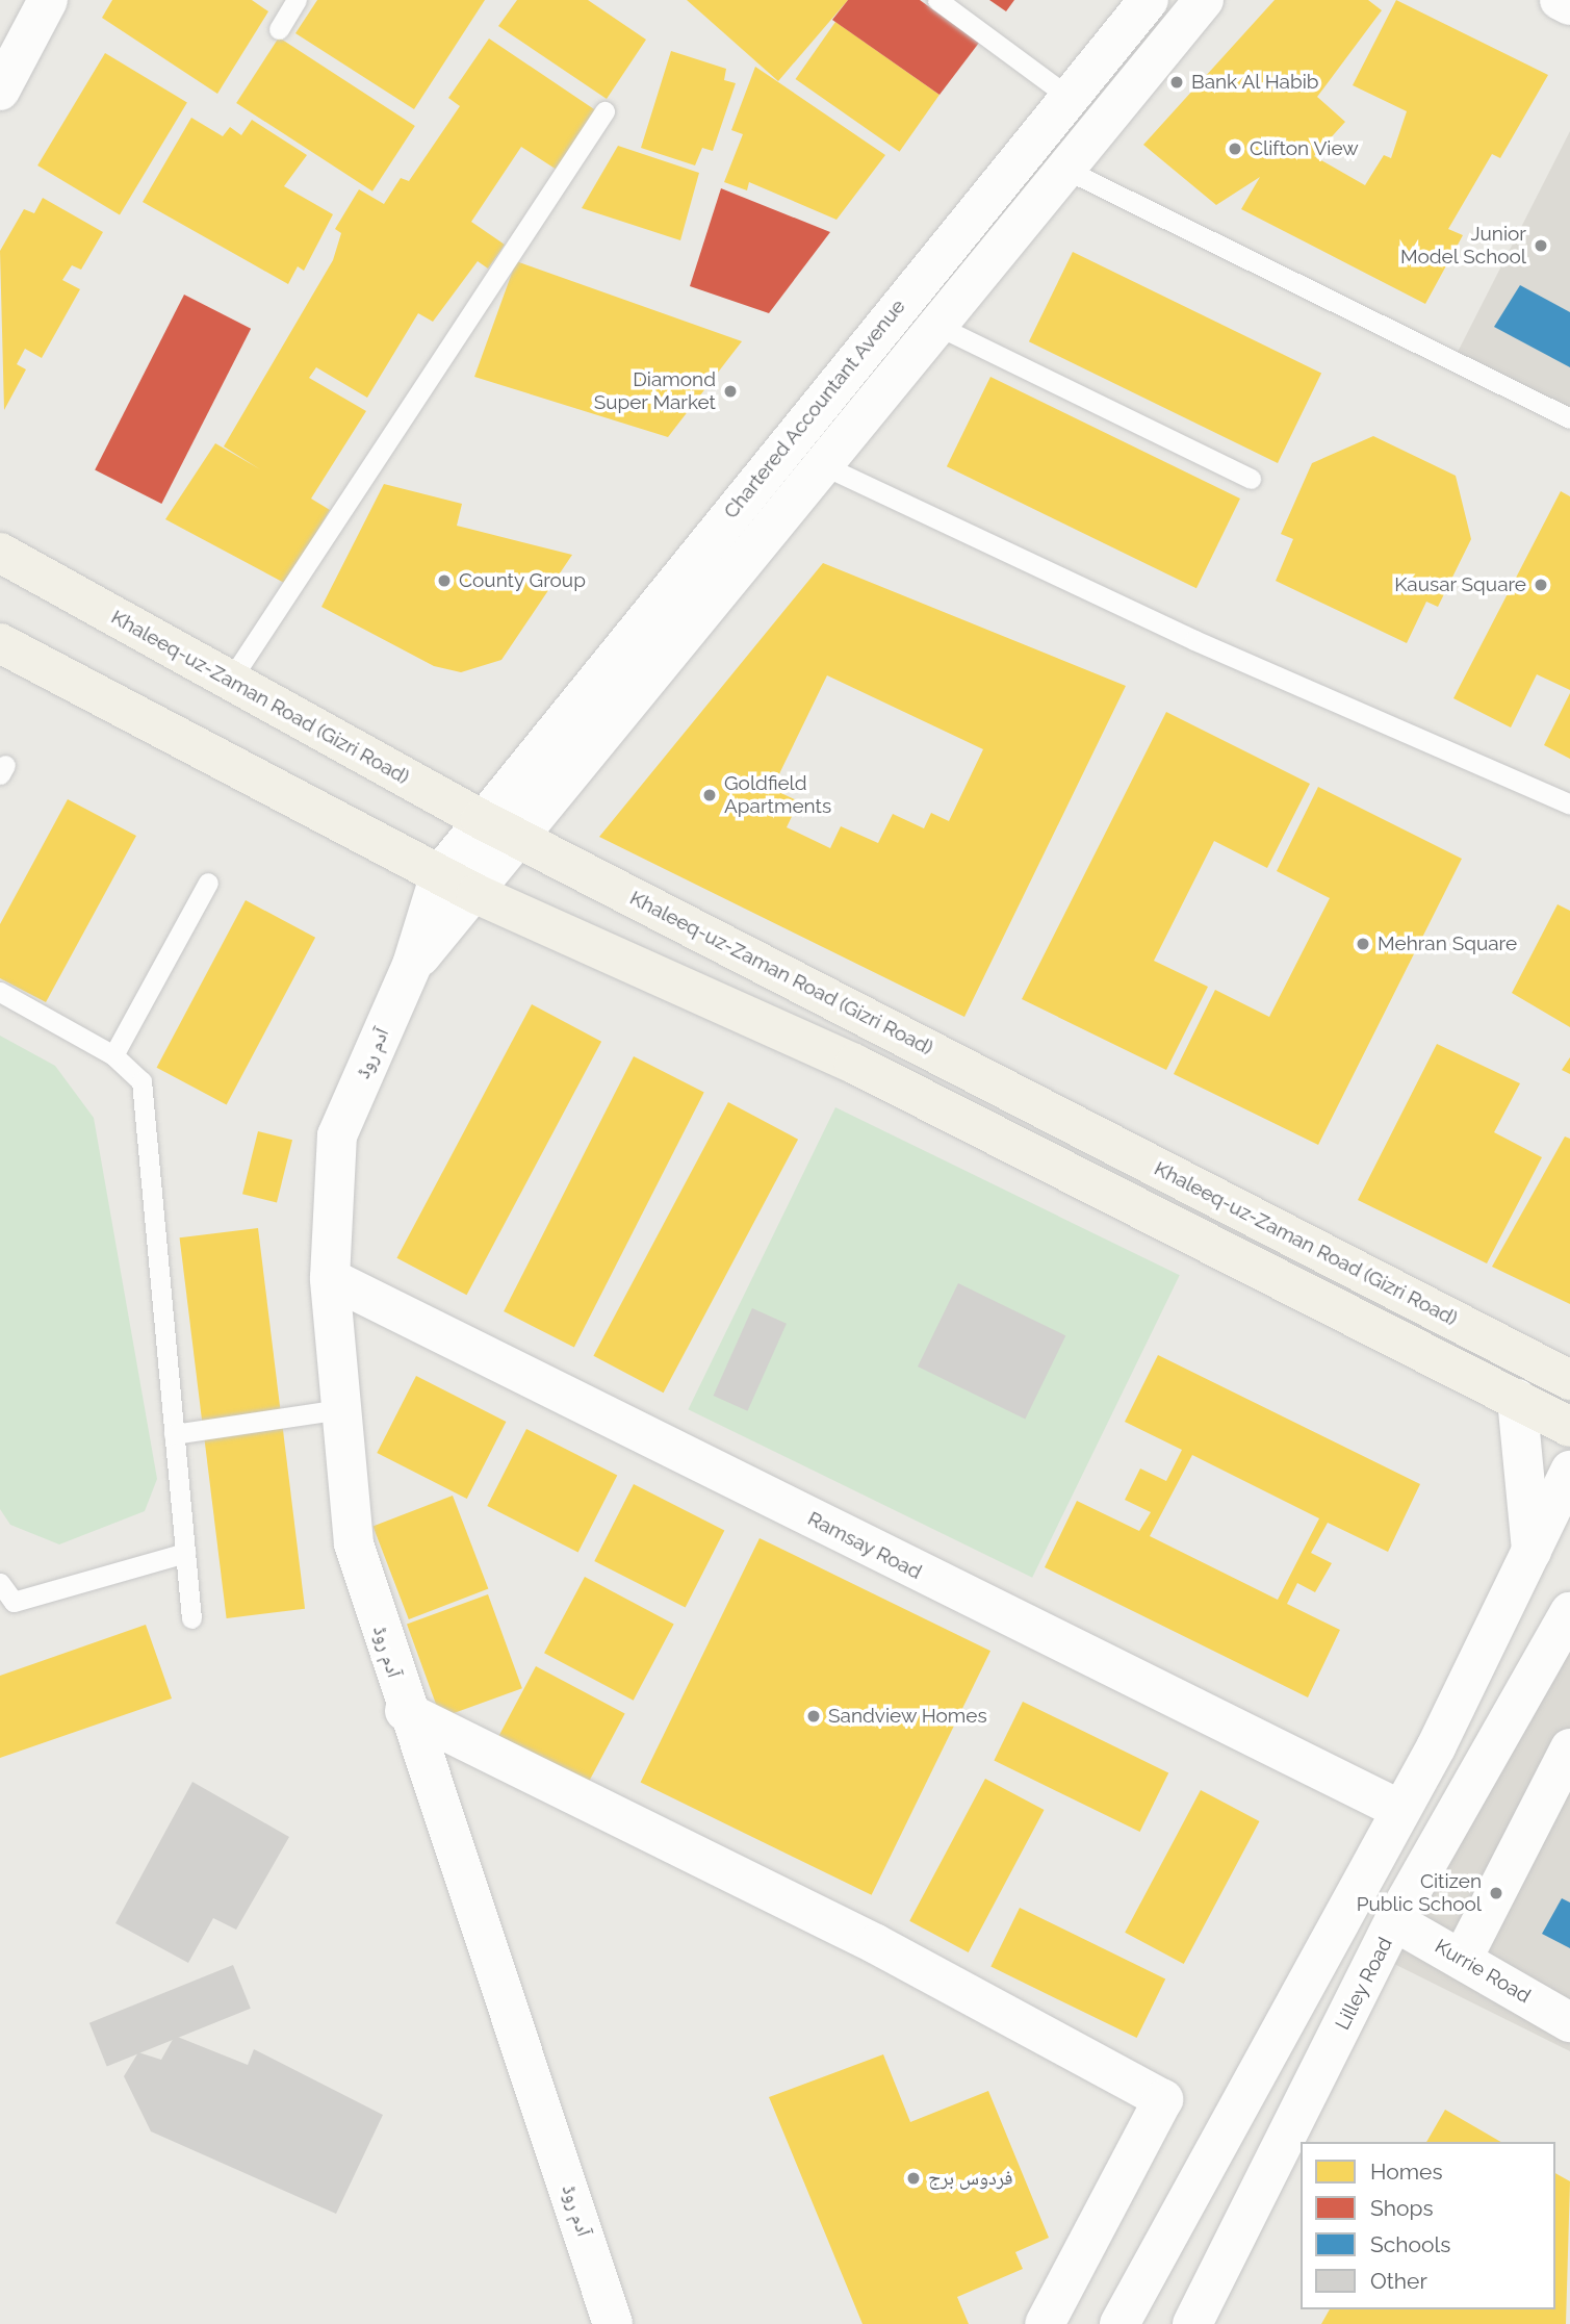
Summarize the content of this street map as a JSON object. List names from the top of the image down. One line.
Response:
{"streets":{"main road":["Khaleeq-uz-Zaman Road (Gizri Road)"],"street":["Chartered Accountant Avenue","آدم روڈ","Ramsay Road","Kurrie Road","Lilley Road"]},"crossings":[["Chartered Accountant Avenue","Khaleeq-uz-Zaman Road (Gizri Road)"],["Chartered Accountant Avenue","آدم روڈ"],["Khaleeq-uz-Zaman Road (Gizri Road)","آدم روڈ"],["آدم روڈ","Ramsay Road"],["Kurrie Road","Lilley Road"]],"places":["Bank Al Habib","Clifton View","Junior Model School","Diamond Super Market","County Group","Kausar Square","Goldfield Apartments","Mehran Square","Sandview Homes","Citizen Public School","فردوس برج"],"legend":["Homes","Shops","Schools","Other"]}
